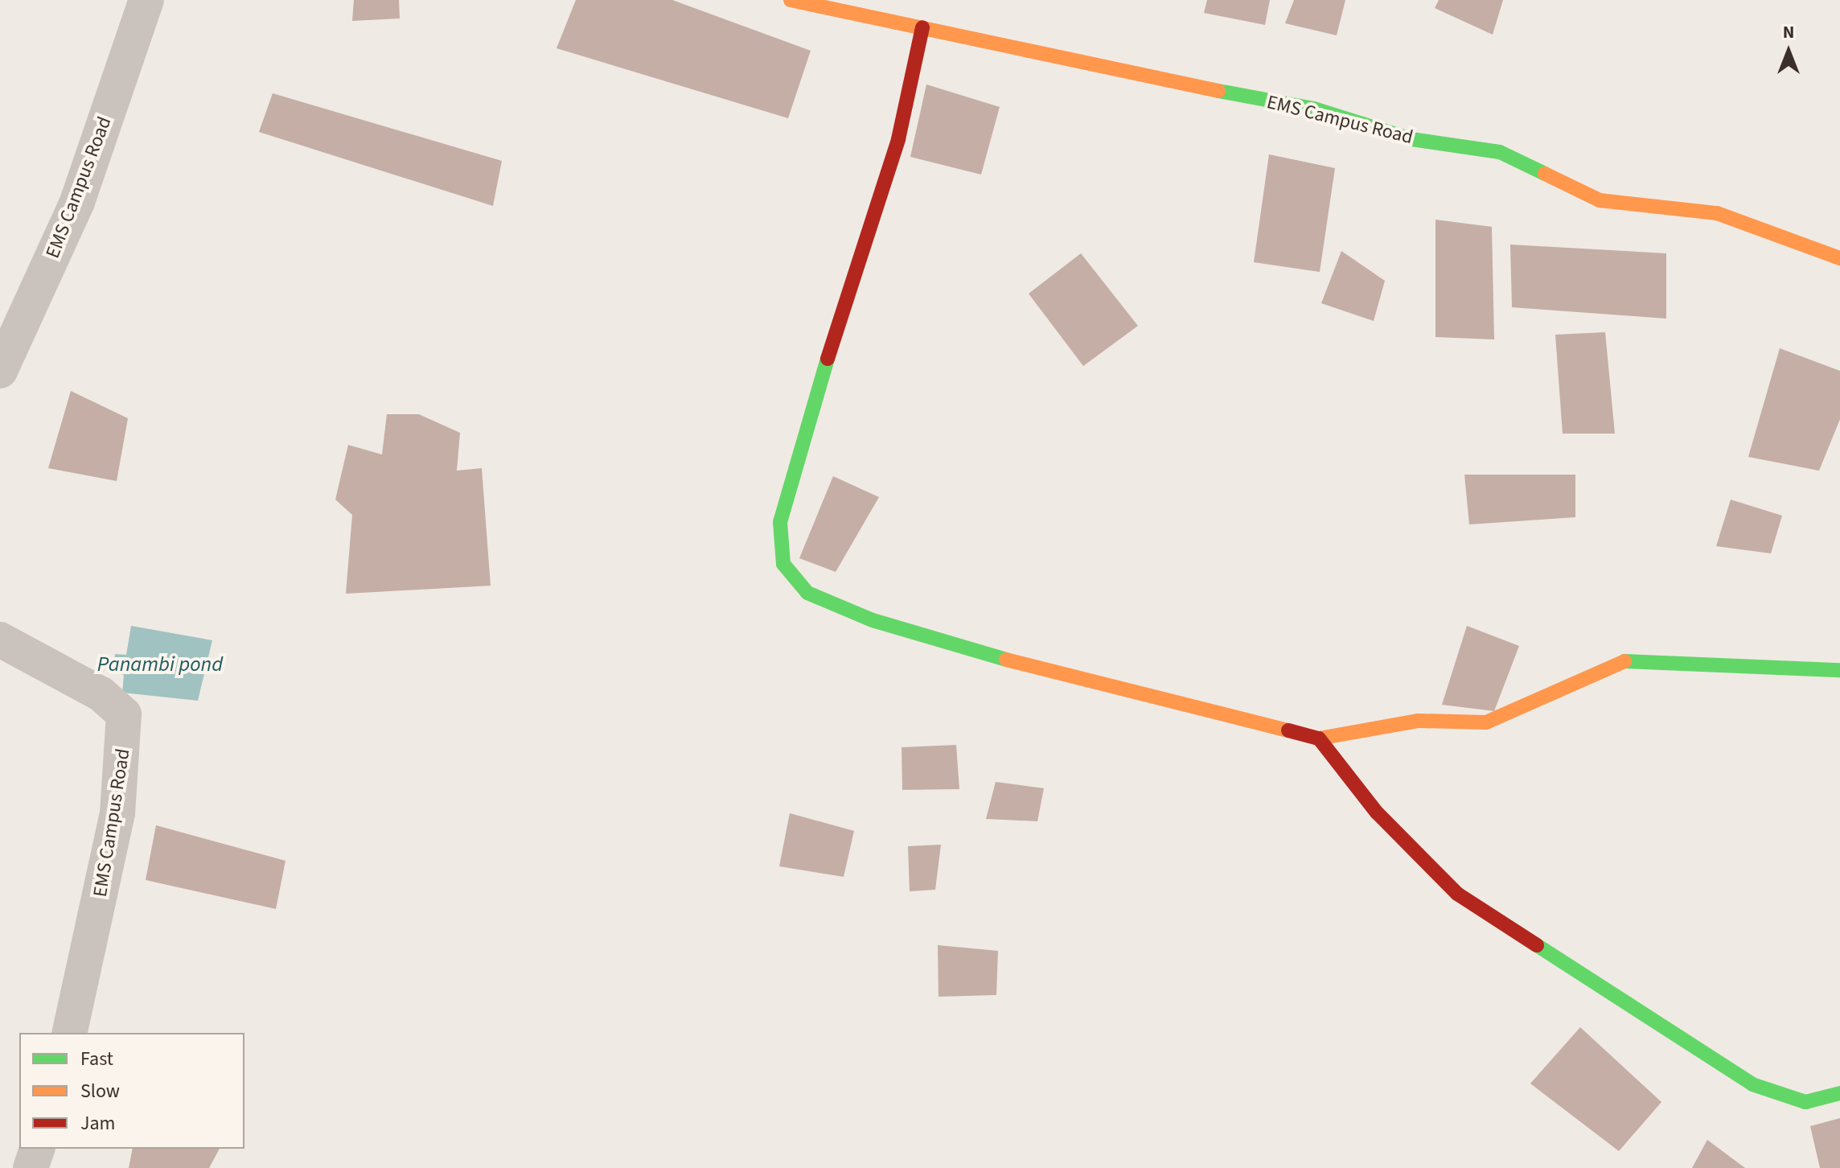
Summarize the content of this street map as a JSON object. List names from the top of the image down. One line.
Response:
{"streets":{"street":["EMS Campus Road"]},"water":["Panambi pond"],"legend":["Fast","Slow","Jam"],"north":"top"}
